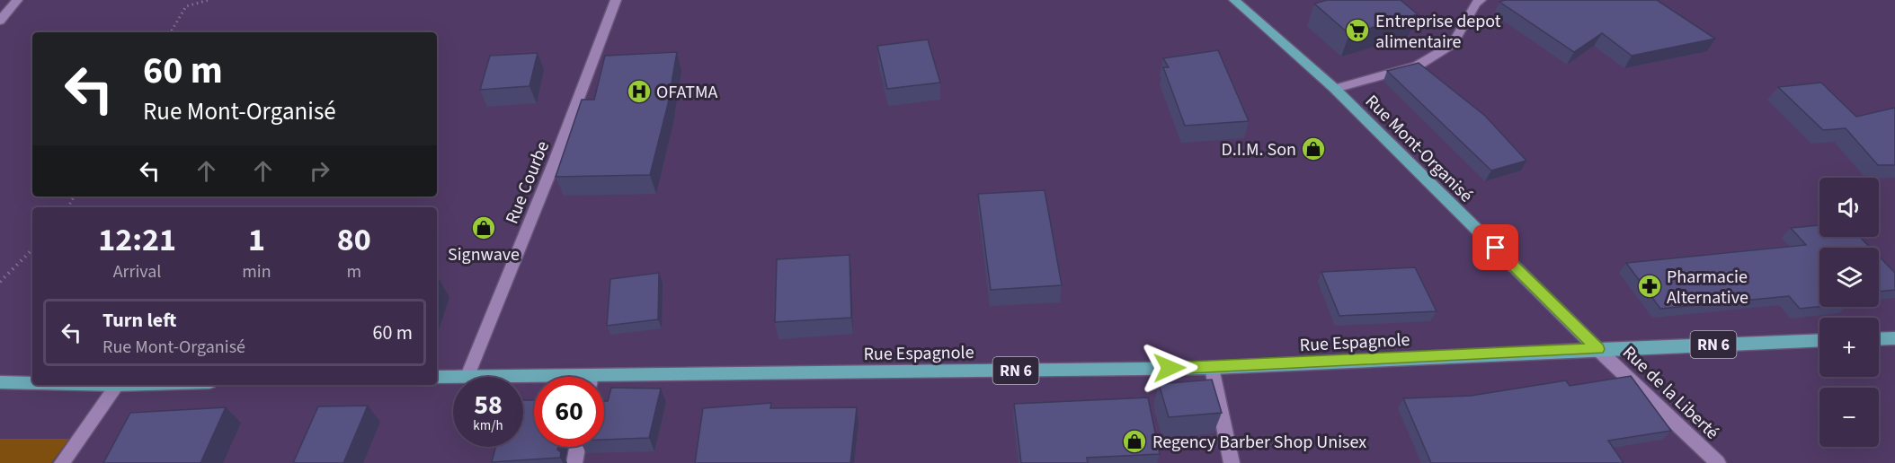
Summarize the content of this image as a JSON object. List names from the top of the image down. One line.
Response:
{"streets":{"main road":["Rue Mont-Organisé","Rue Espagnole","RN 6"],"street":["Rue Courbe","Rue de la Liberté"]},"crossings":[["Rue Mont-Organisé","Rue Espagnole"],["Rue Mont-Organisé","RN 6"],["Rue Mont-Organisé","Rue de la Liberté"],["Rue Courbe","Rue Espagnole"],["Rue Espagnole","RN 6"],["Rue Espagnole","Rue de la Liberté"],["RN 6","Rue de la Liberté"]],"places":{"supermarket":["Entreprise depot alimentaire"],"hospital":["OFATMA"],"shop":["D.I.M. Son","Signwave","Regency Barber Shop Unisex"],"pharmacy":["Pharmacie Alternative"]},"page":{"turn":["60 m","Rue Mont-Organisé"],"map_buttons":["+","−"],"eta":["12:21","Arrival","1","min","80","m"],"list":[{"name":"Turn left","note":"Rue Mont-Organisé","value":"60 m"}],"speed":"58 km/h","limit":"60"}}
